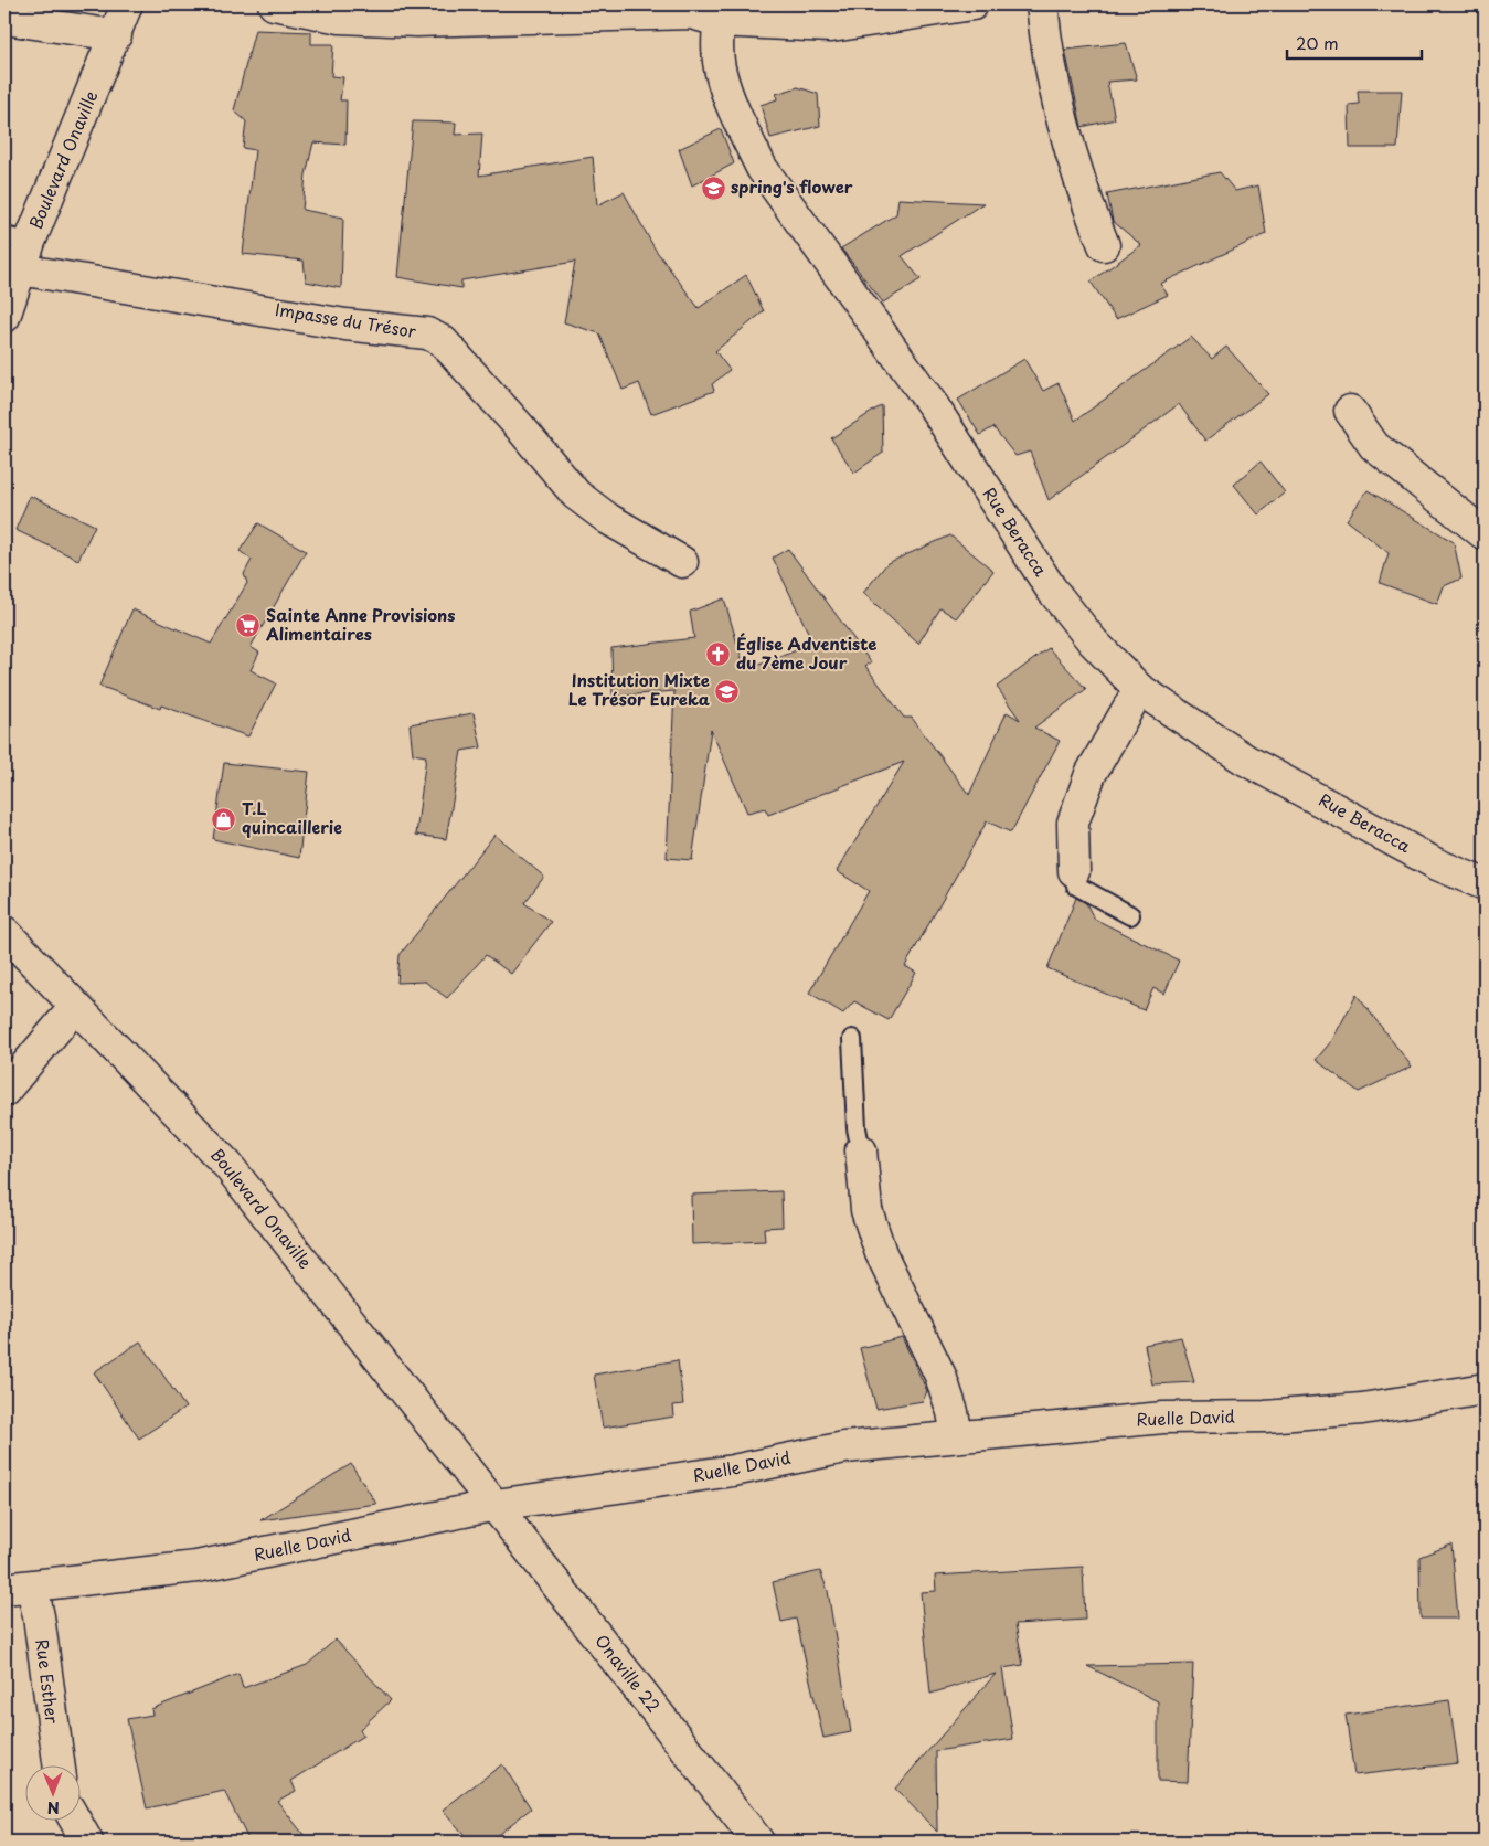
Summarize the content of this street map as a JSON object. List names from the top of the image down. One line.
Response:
{"streets":{"street":["Boulevard Onaville","Impasse du Trésor","Rue Beracca","Ruelle David","Onaville 22","Rue Esther"]},"crossings":[["Boulevard Onaville","Impasse du Trésor"],["Boulevard Onaville","Ruelle David"],["Boulevard Onaville","Onaville 22"],["Ruelle David","Onaville 22"],["Ruelle David","Rue Esther"]],"places":{"school or university":["spring's flower","Institution Mixte Le Trésor Eureka"],"supermarket":["Sainte Anne Provisions Alimentaires"],"church":["Église Adventiste du 7ème Jour"],"shop":["T.L quincaillerie"]},"scale_bar":"20 m","north":"bottom"}
